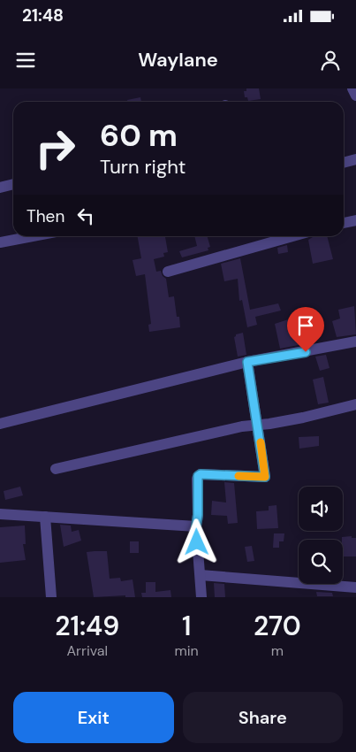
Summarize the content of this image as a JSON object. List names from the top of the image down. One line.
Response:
{"page":{"status":"21:48","header":"Waylane","turn":["60 m","Turn right"],"then":"Then","eta":["21:49","Arrival","1","min","270","m"],"buttons":["Exit","Share"]}}
